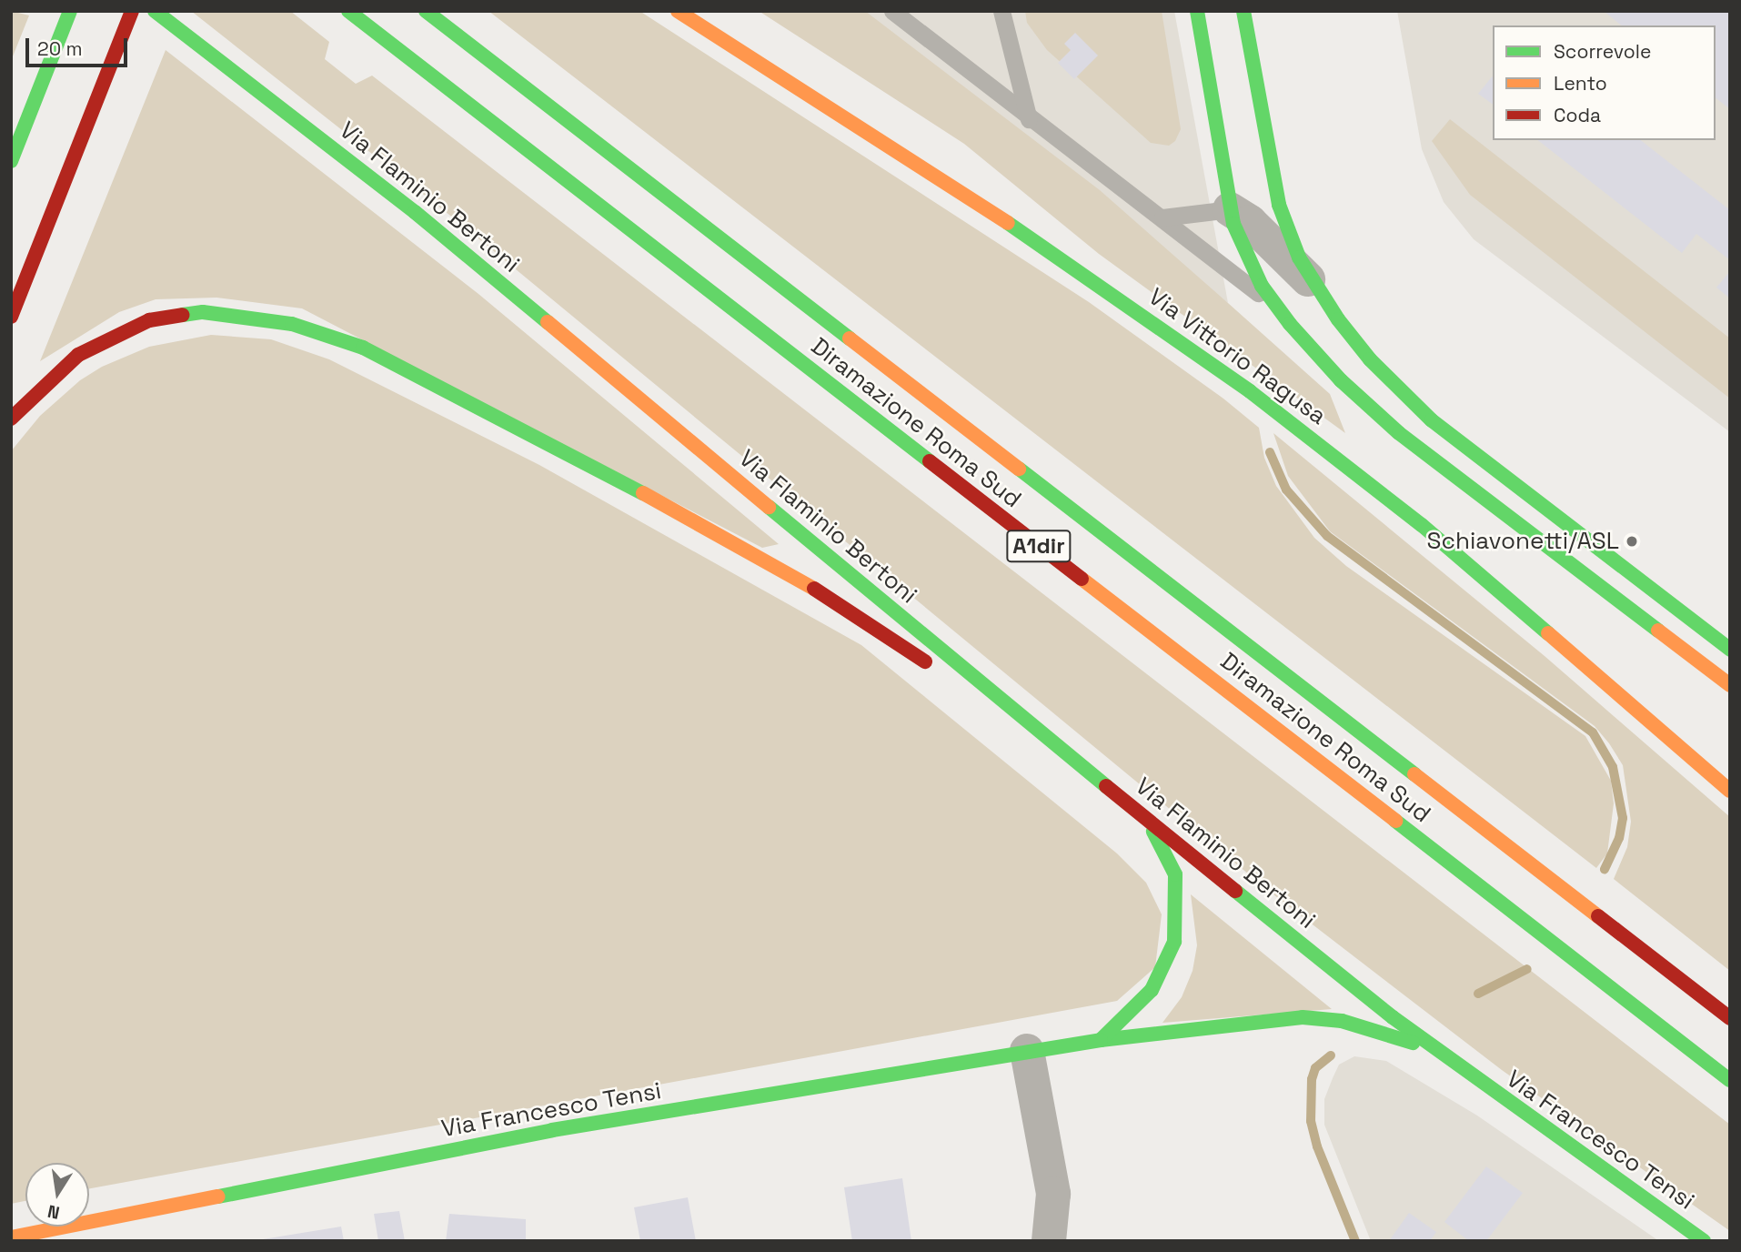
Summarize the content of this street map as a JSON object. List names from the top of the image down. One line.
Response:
{"streets":{"main road":["Via Flaminio Bertoni","Via Vittorio Ragusa","Diramazione Roma Sud","A1dir","Via Francesco Tensi"]},"crossings":[["Via Flaminio Bertoni","Via Francesco Tensi"]],"places":["Schiavonetti/ASL"],"legend":["Scorrevole","Lento","Coda"],"scale_bar":"20 m","north":"bottom"}
